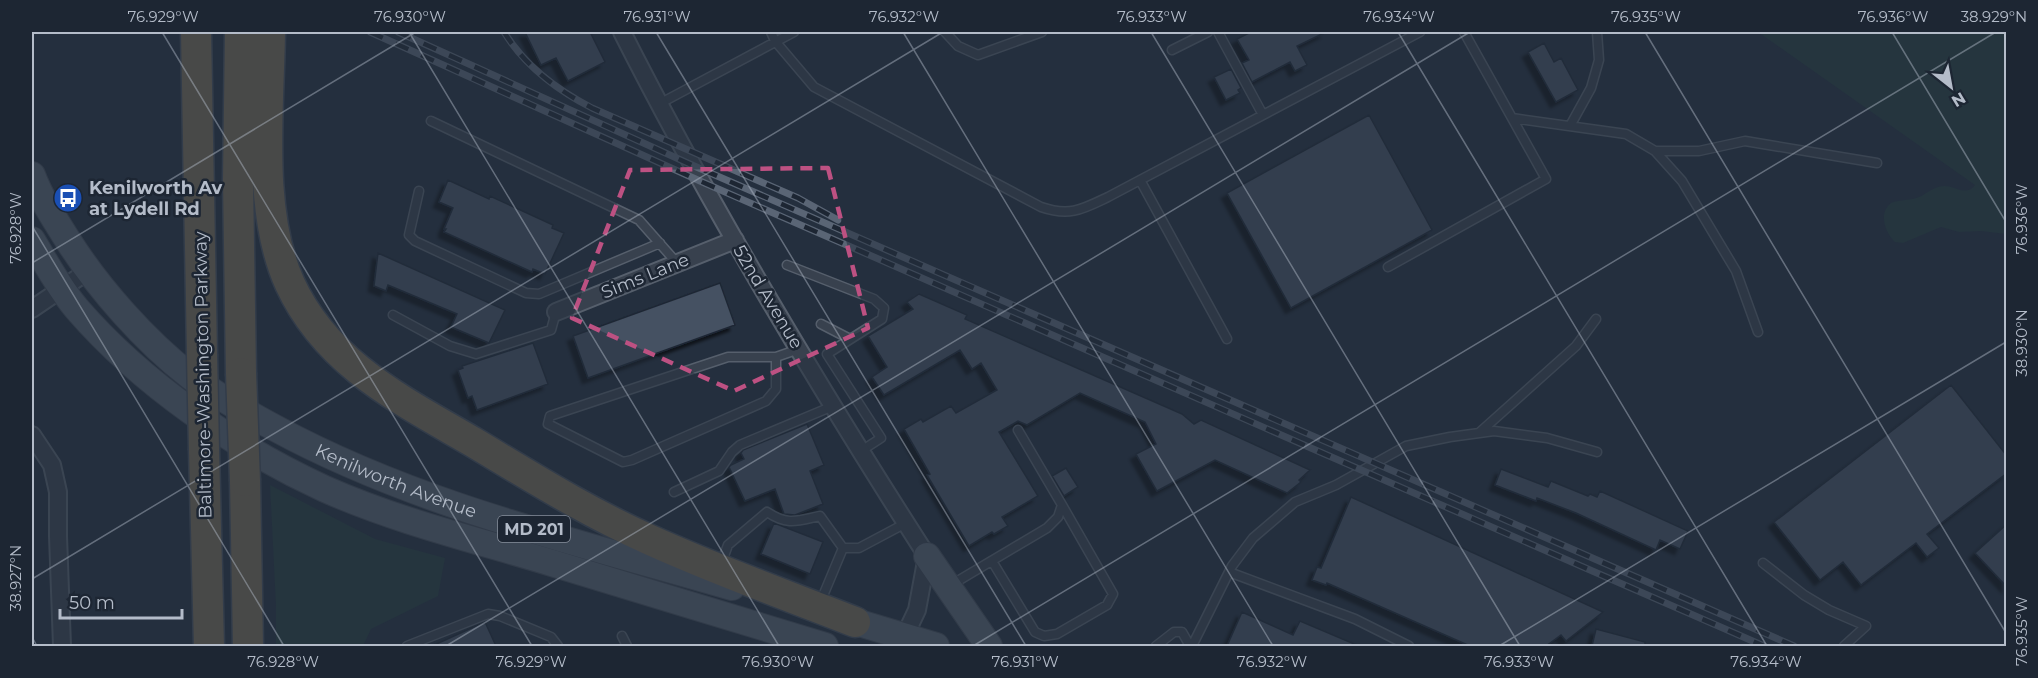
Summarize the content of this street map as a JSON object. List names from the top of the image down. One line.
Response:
{"streets":{"highway":["Baltimore-Washington Parkway"],"main road":["Kenilworth Avenue","MD 201"],"street":["Sims Lane","52nd Avenue"]},"crossings":[["Sims Lane","52nd Avenue"]],"places":{"bus stop":["Kenilworth Av at Lydell Rd"]},"scale_bar":"50 m","north":"bottom right","coordinates":["76.929°W","76.930°W","76.931°W","76.932°W","76.933°W","76.934°W","76.935°W","76.936°W","38.929°N","76.928°W","38.930°N","38.927°N"]}
